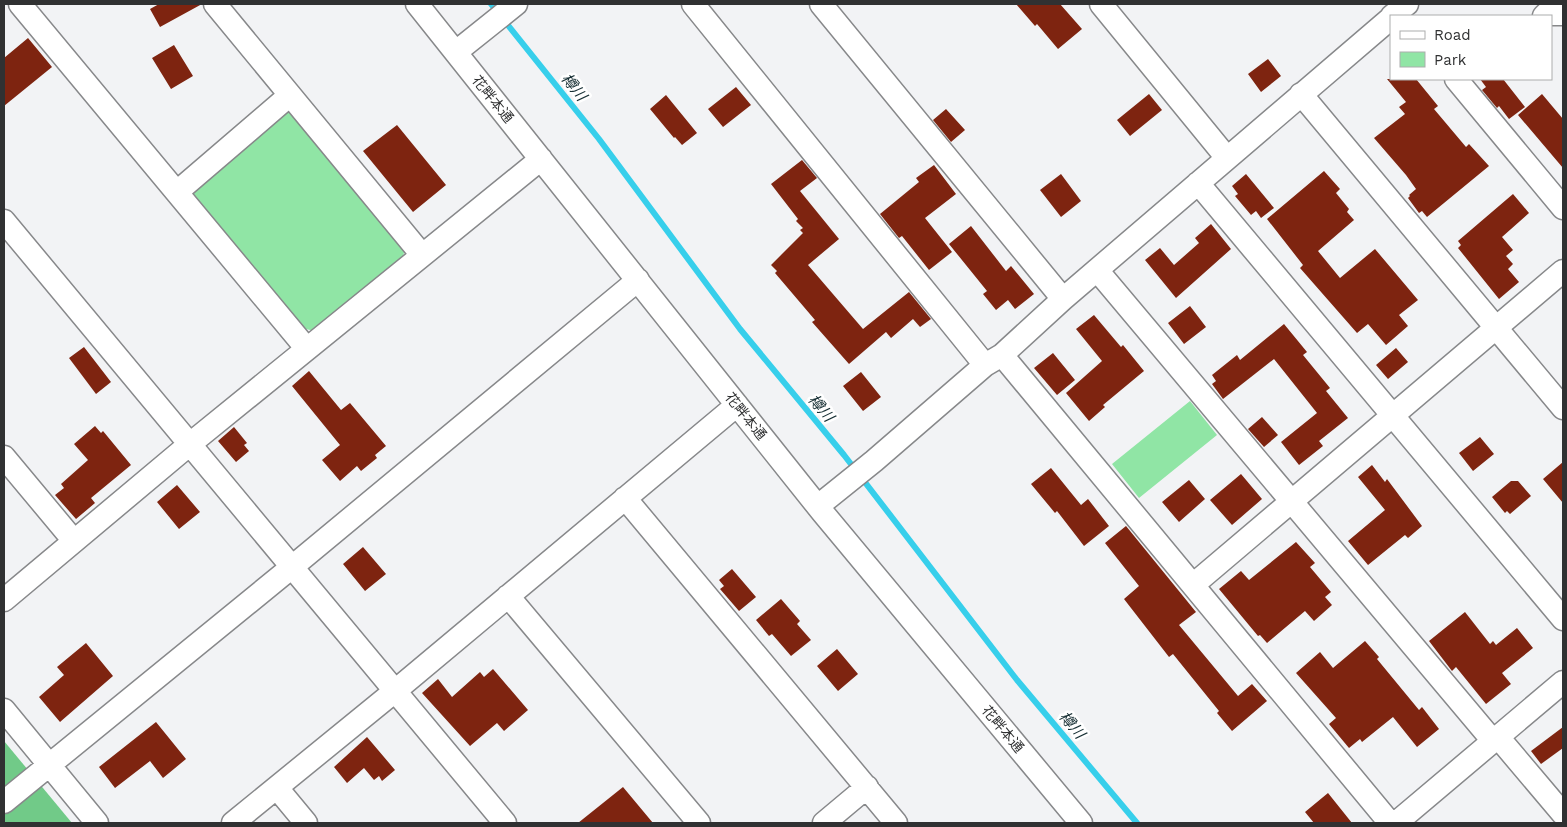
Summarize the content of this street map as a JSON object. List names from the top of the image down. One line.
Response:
{"streets":{"street":["花畔本通"]},"water":["樽川"],"legend":["Road","Park"]}
